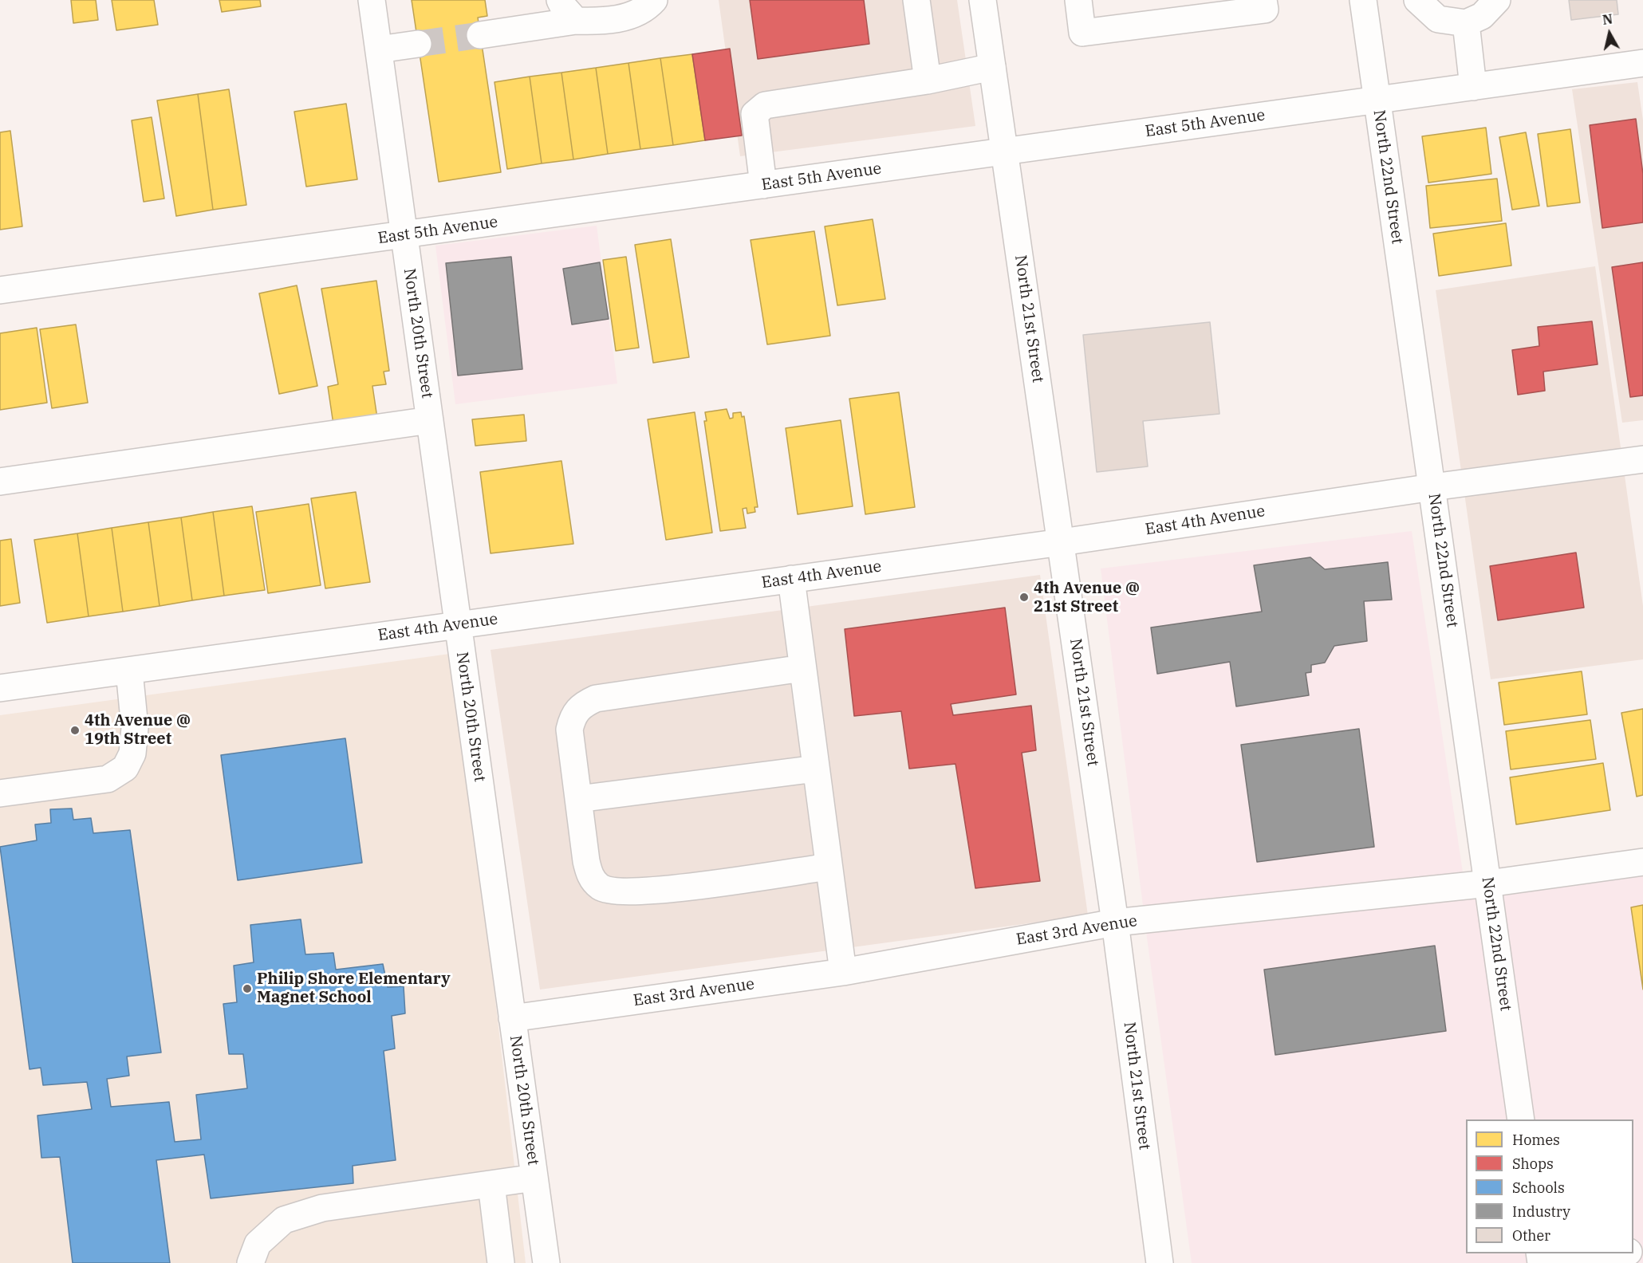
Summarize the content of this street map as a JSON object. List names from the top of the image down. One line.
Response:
{"streets":{"street":["East 5th Avenue","North 22nd Street","North 21st Street","North 20th Street","East 4th Avenue","East 3rd Avenue"]},"crossings":[["East 5th Avenue","North 22nd Street"],["East 5th Avenue","North 21st Street"],["East 5th Avenue","North 20th Street"],["North 22nd Street","East 4th Avenue"],["North 22nd Street","East 3rd Avenue"],["North 21st Street","East 4th Avenue"],["North 21st Street","East 3rd Avenue"],["North 20th Street","East 4th Avenue"],["North 20th Street","East 3rd Avenue"]],"places":["4th Avenue @ 21st Street","4th Avenue @ 19th Street","Philip Shore Elementary Magnet School"],"legend":["Homes","Shops","Schools","Industry","Other"],"north":"top"}
